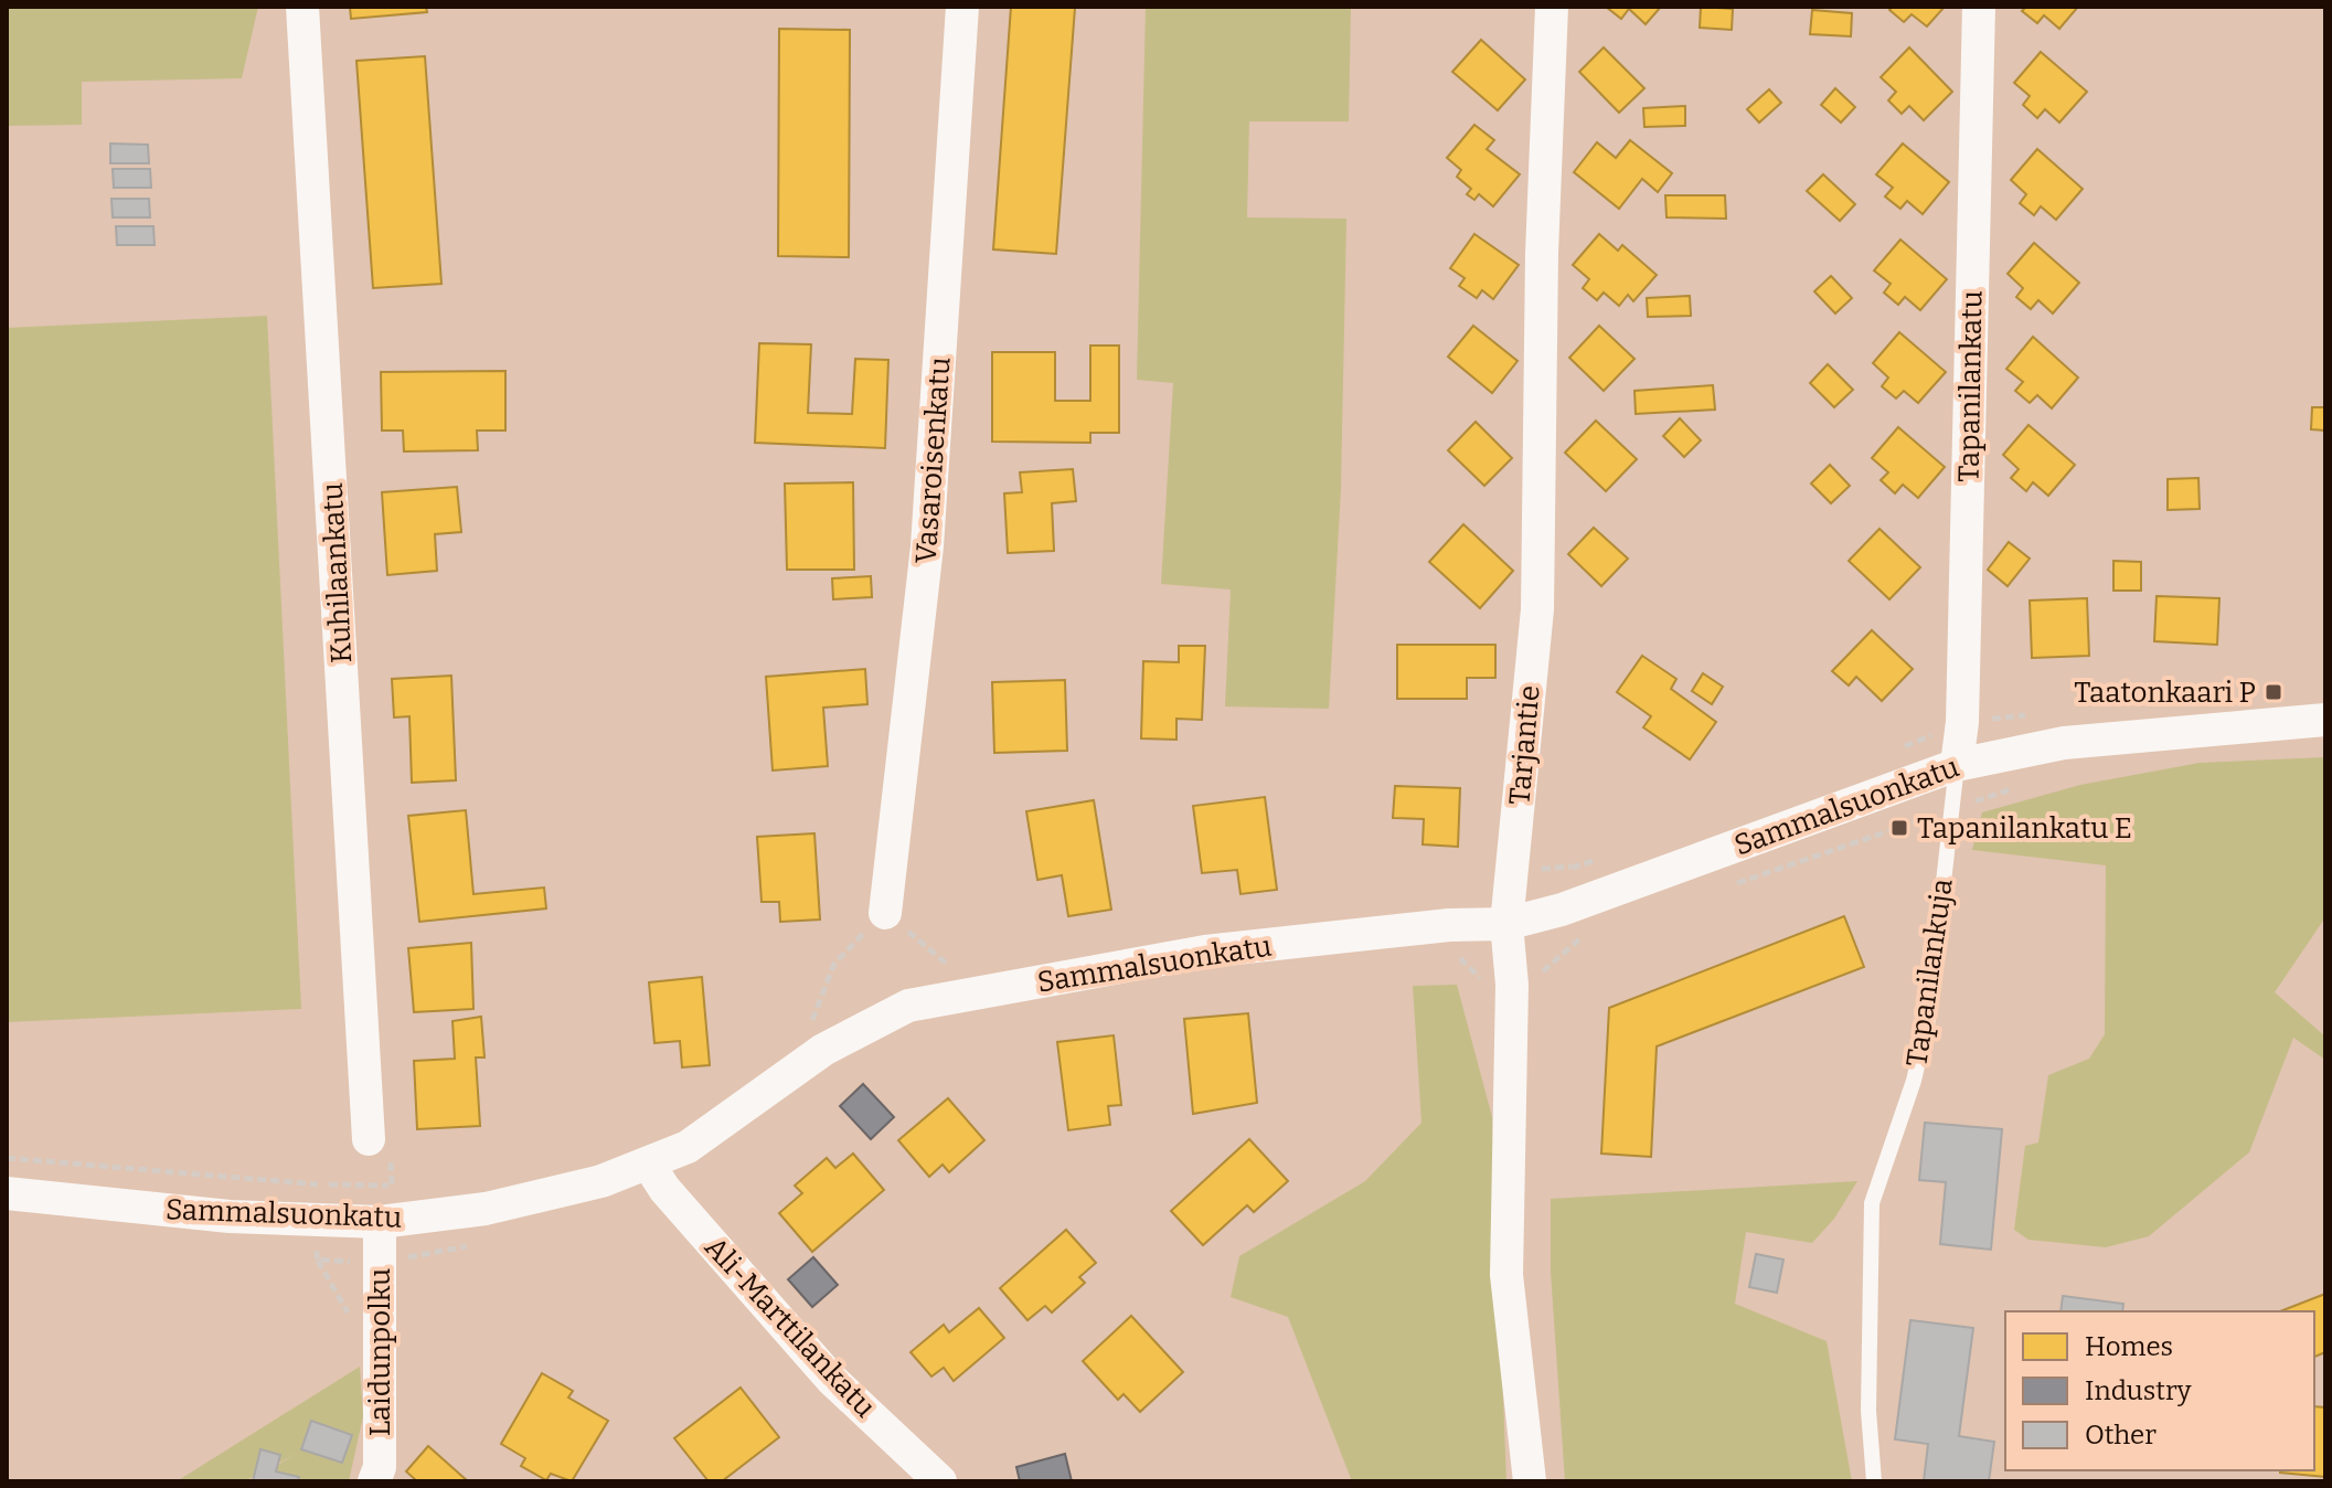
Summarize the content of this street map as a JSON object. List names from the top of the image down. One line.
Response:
{"streets":{"street":["Tapanilankatu","Vasaroisenkatu","Kuhilaankatu","Tarjantie","Sammalsuonkatu","Ali-Marttilankatu","Laidunpolku"],"lane":["Tapanilankuja"]},"crossings":[["Tapanilankatu","Sammalsuonkatu"],["Tapanilankatu","Tapanilankuja"],["Tarjantie","Sammalsuonkatu"],["Sammalsuonkatu","Tapanilankuja"],["Sammalsuonkatu","Ali-Marttilankatu"],["Sammalsuonkatu","Laidunpolku"]],"places":{"transit":["Taatonkaari P","Tapanilankatu E"]},"legend":["Homes","Industry","Other"]}
